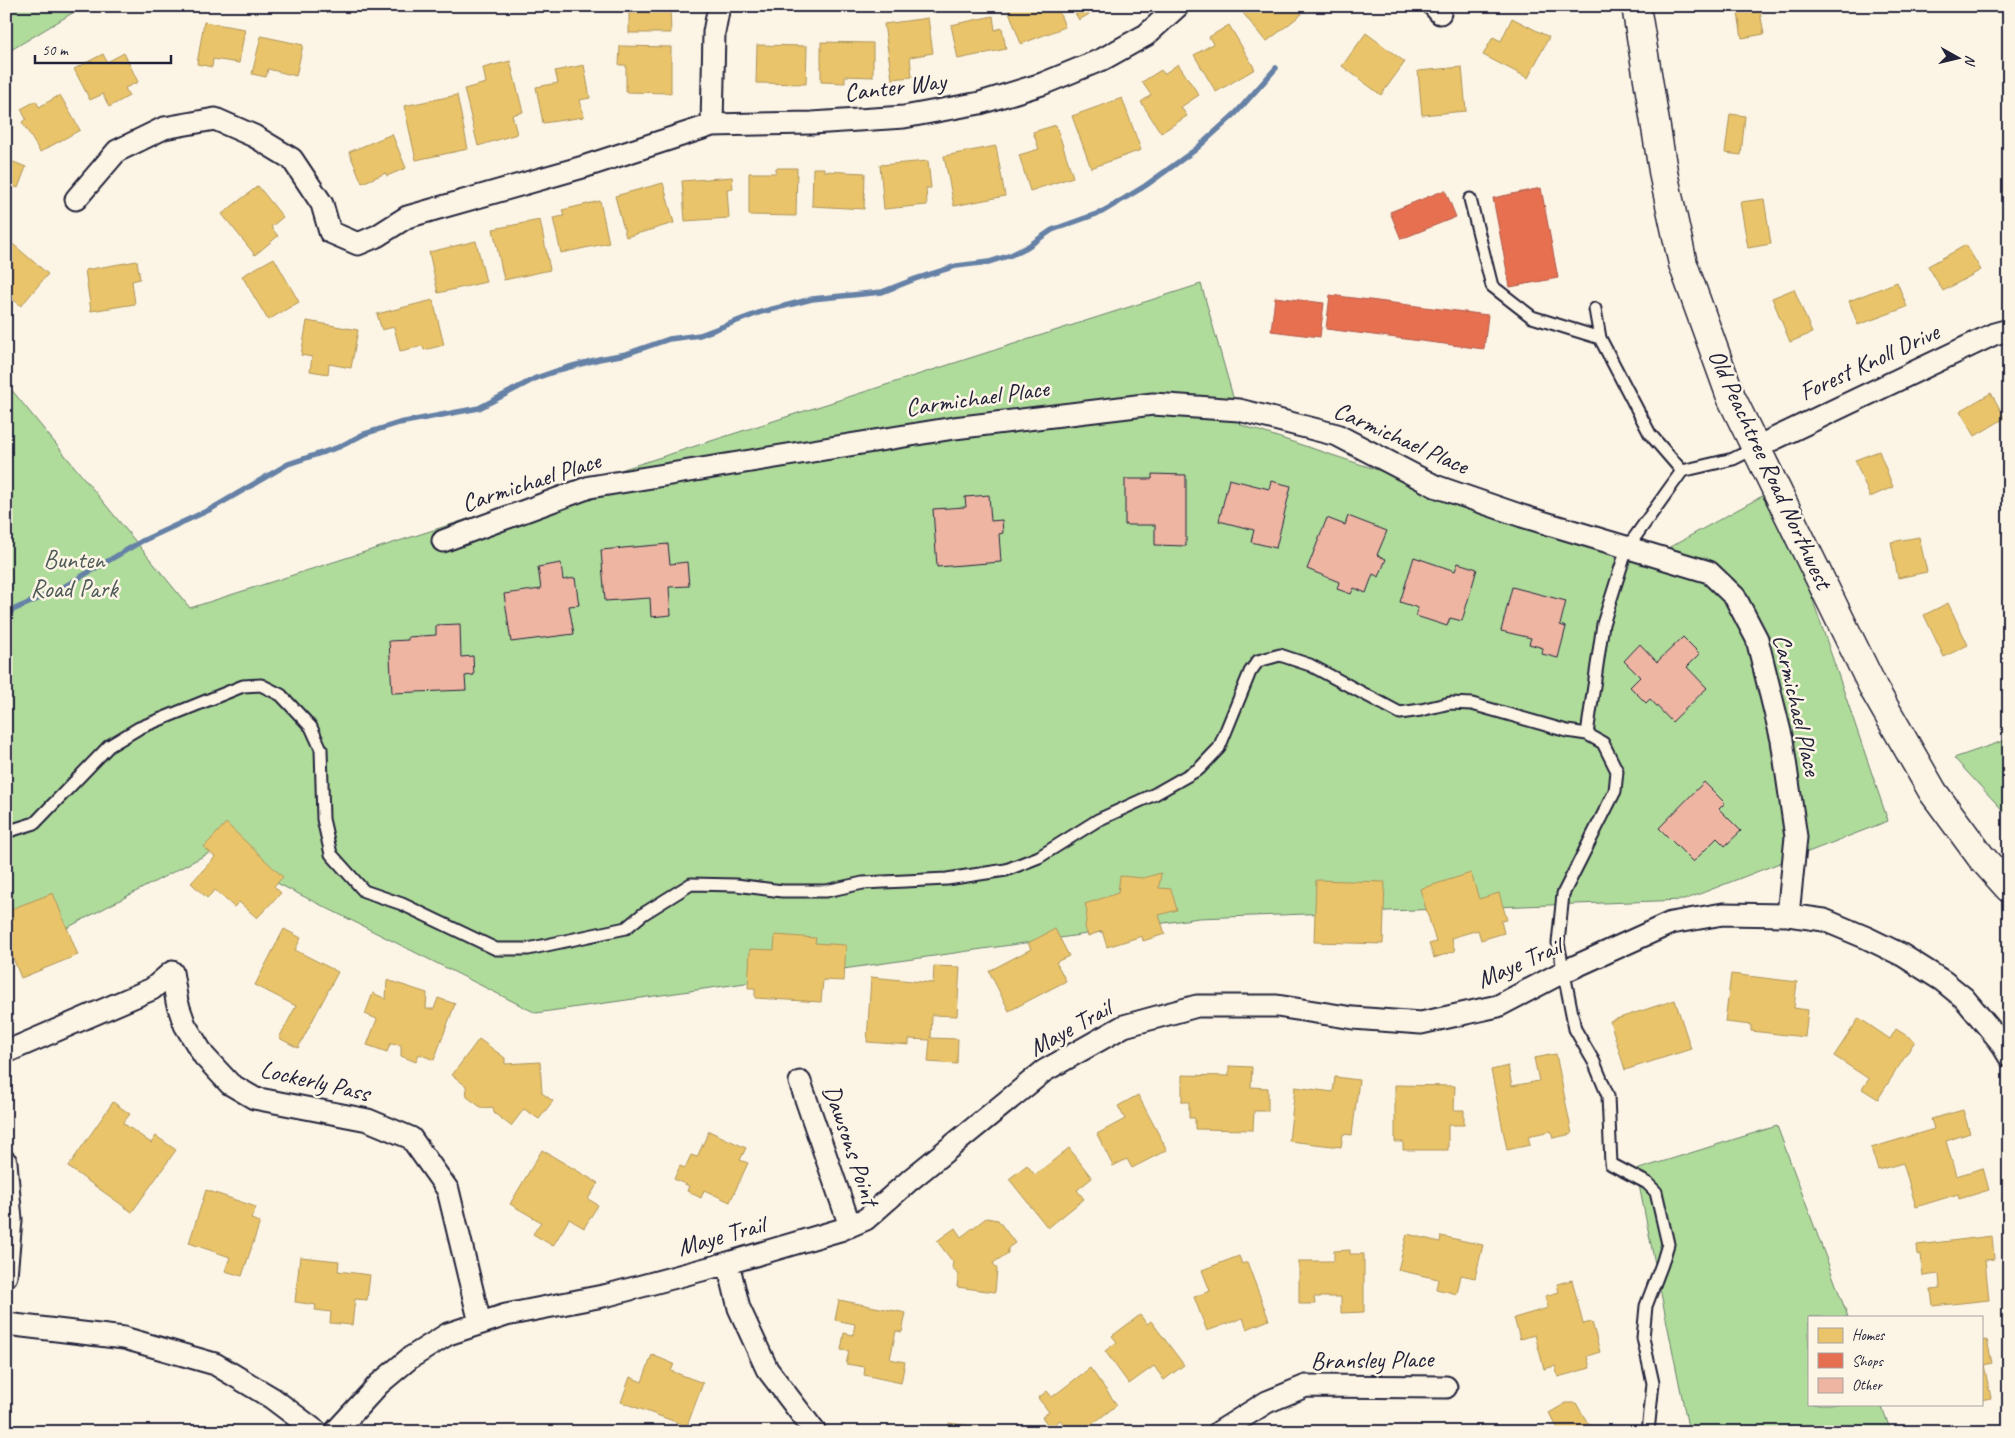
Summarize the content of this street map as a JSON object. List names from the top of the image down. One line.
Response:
{"streets":{"main road":["Old Peachtree Road Northwest"],"street":["Canter Way","Forest Knoll Drive","Carmichael Place","Maye Trail","Lockerly Pass","Dawsons Point","Bransley Place"]},"crossings":[["Forest Knoll Drive","Old Peachtree Road Northwest"],["Carmichael Place","Maye Trail"],["Maye Trail","Lockerly Pass"],["Maye Trail","Dawsons Point"]],"parks":["Bunten Road Park"],"legend":["Homes","Shops","Other"],"scale_bar":"50 m","north":"right"}
